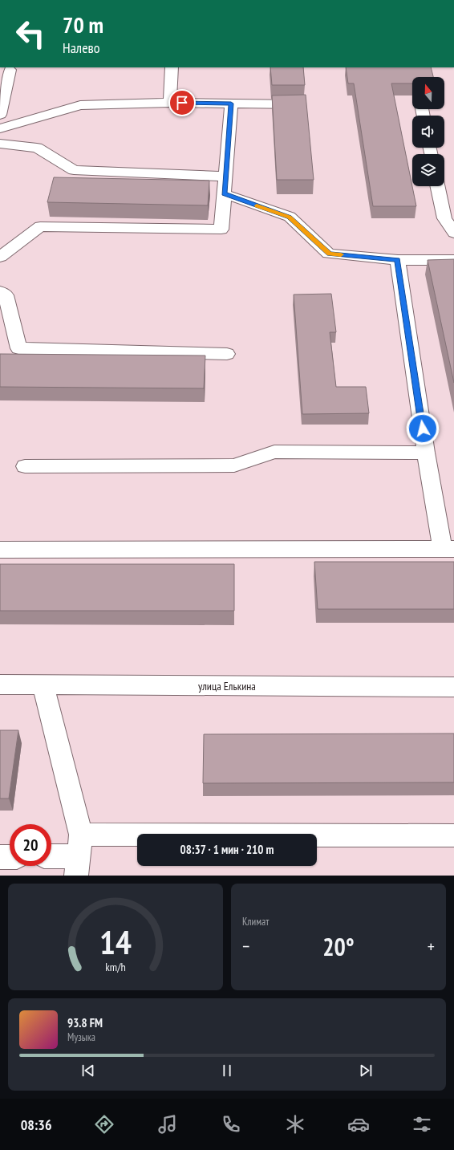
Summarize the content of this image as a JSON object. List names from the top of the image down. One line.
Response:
{"streets":{"street":["улица Елькина"]},"north":"top","page":{"turn":["70 m","Налево"],"limit":"20","trip":"08:37 · 1 мин · 210 m","tile":"Климат","heat":["−","20°","+"],"song":["93.8 FM","Музыка"],"tabs":"08:36","gauge":["14","km/h"]}}
